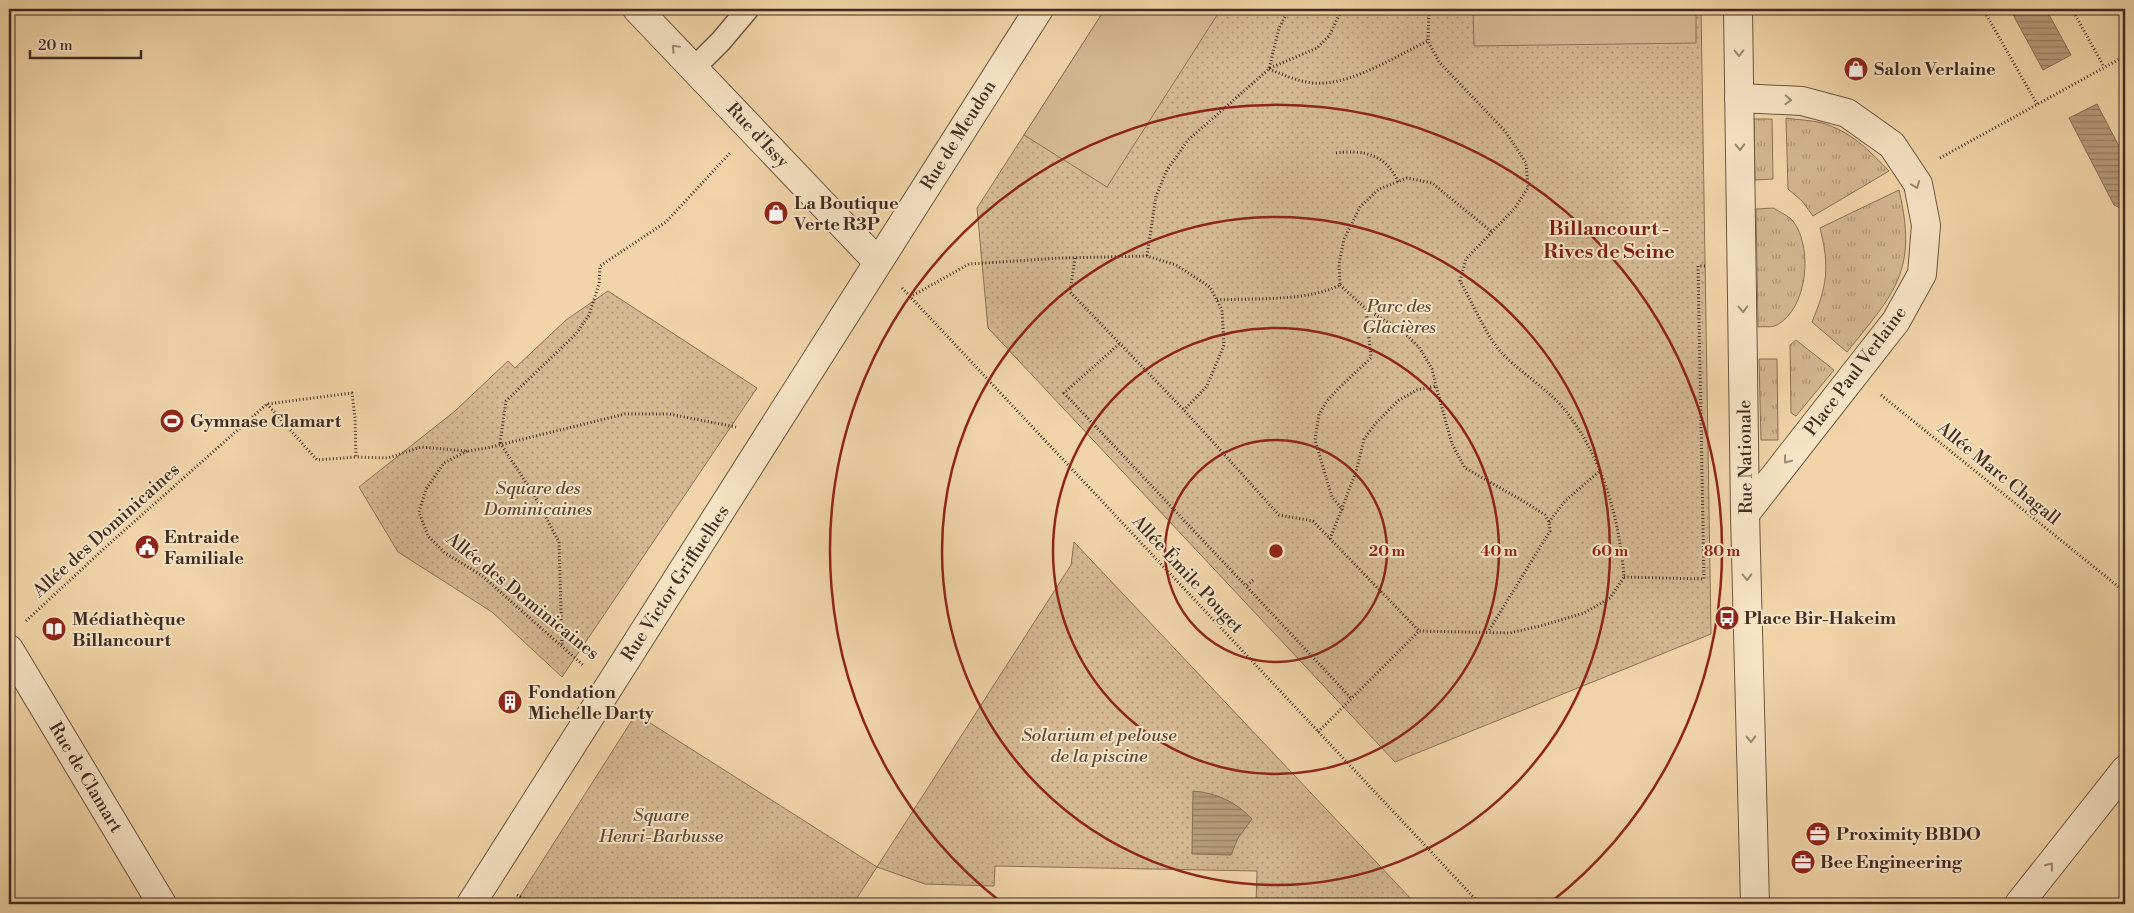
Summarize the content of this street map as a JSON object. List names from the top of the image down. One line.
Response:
{"streets":{"street":["Rue d'Issy","Rue de Meudon","Place Paul Verlaine","Rue Nationale","Rue Victor Griffuelhes","Rue de Clamart"],"path":["Allée Marc Chagall","Allée des Dominicaines","Allée Émile Pouget"]},"crossings":[["Rue d'Issy","Rue de Meudon"],["Rue d'Issy","Allée Émile Pouget"],["Rue d'Issy","Rue Victor Griffuelhes"],["Rue de Meudon","Allée Émile Pouget"],["Rue de Meudon","Rue Victor Griffuelhes"],["Place Paul Verlaine","Rue Nationale"],["Place Paul Verlaine","Allée Marc Chagall"],["Allée des Dominicaines","Rue Victor Griffuelhes"],["Allée Émile Pouget","Rue Victor Griffuelhes"]],"one_way":["Rue Nationale"],"districts":["Billancourt - Rives de Seine"],"parks":["Parc des Glacières","Square des Dominicaines","Solarium et pelouse de la piscine","Square Henri-Barbusse"],"places":{"shop":["Salon Verlaine","La Boutique Verte R3P"],"sports":["Gymnase Clamart"],"public building":["Entraide Familiale"],"bus stop":["Place Bir-Hakeim"],"library":["Médiathèque Billancourt"],"building":["Fondation Michelle Darty"],"office":["Proximity BBDO","Bee Engineering"]},"scale_bar":"20 m","rings":["20 m","40 m","60 m","80 m"]}
